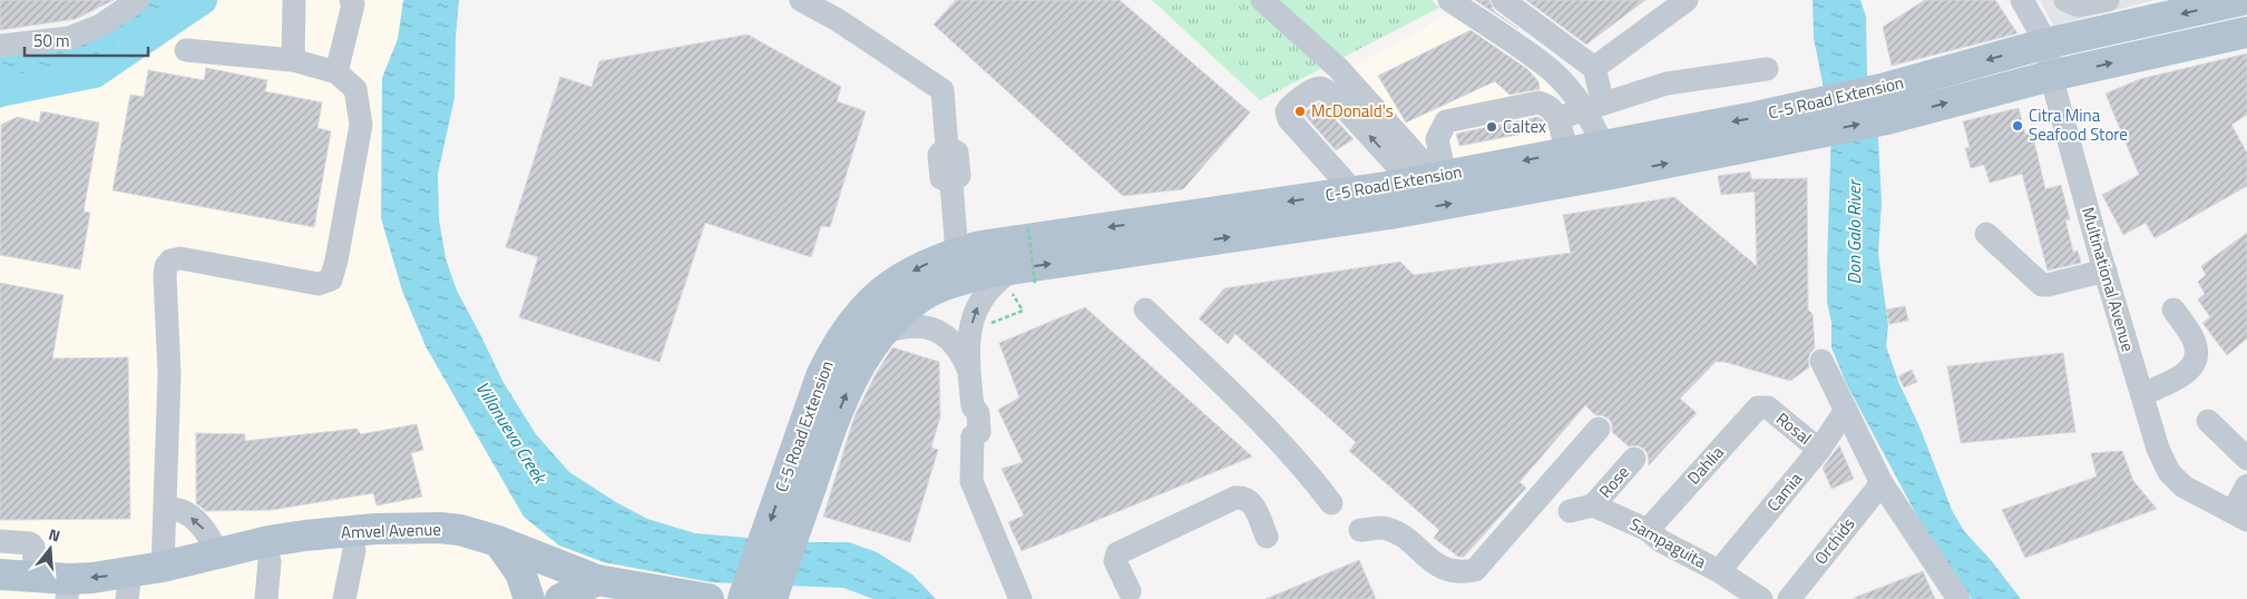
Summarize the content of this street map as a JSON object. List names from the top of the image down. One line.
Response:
{"streets":{"main road":["C-5 Road Extension","Amvel Avenue"],"street":["Multinational Avenue","Rosal","Dahlia","Rose","Camia","Orchids","Sampaguita"]},"crossings":[["C-5 Road Extension","Multinational Avenue"],["Rosal","Dahlia"],["Rosal","Camia"],["Dahlia","Sampaguita"],["Rose","Sampaguita"],["Camia","Sampaguita"]],"water":["Don Galo River","Villanueva Creek"],"places":["McDonald's","Citra Mina Seafood Store","Caltex"],"scale_bar":"50 m","north":"top"}
